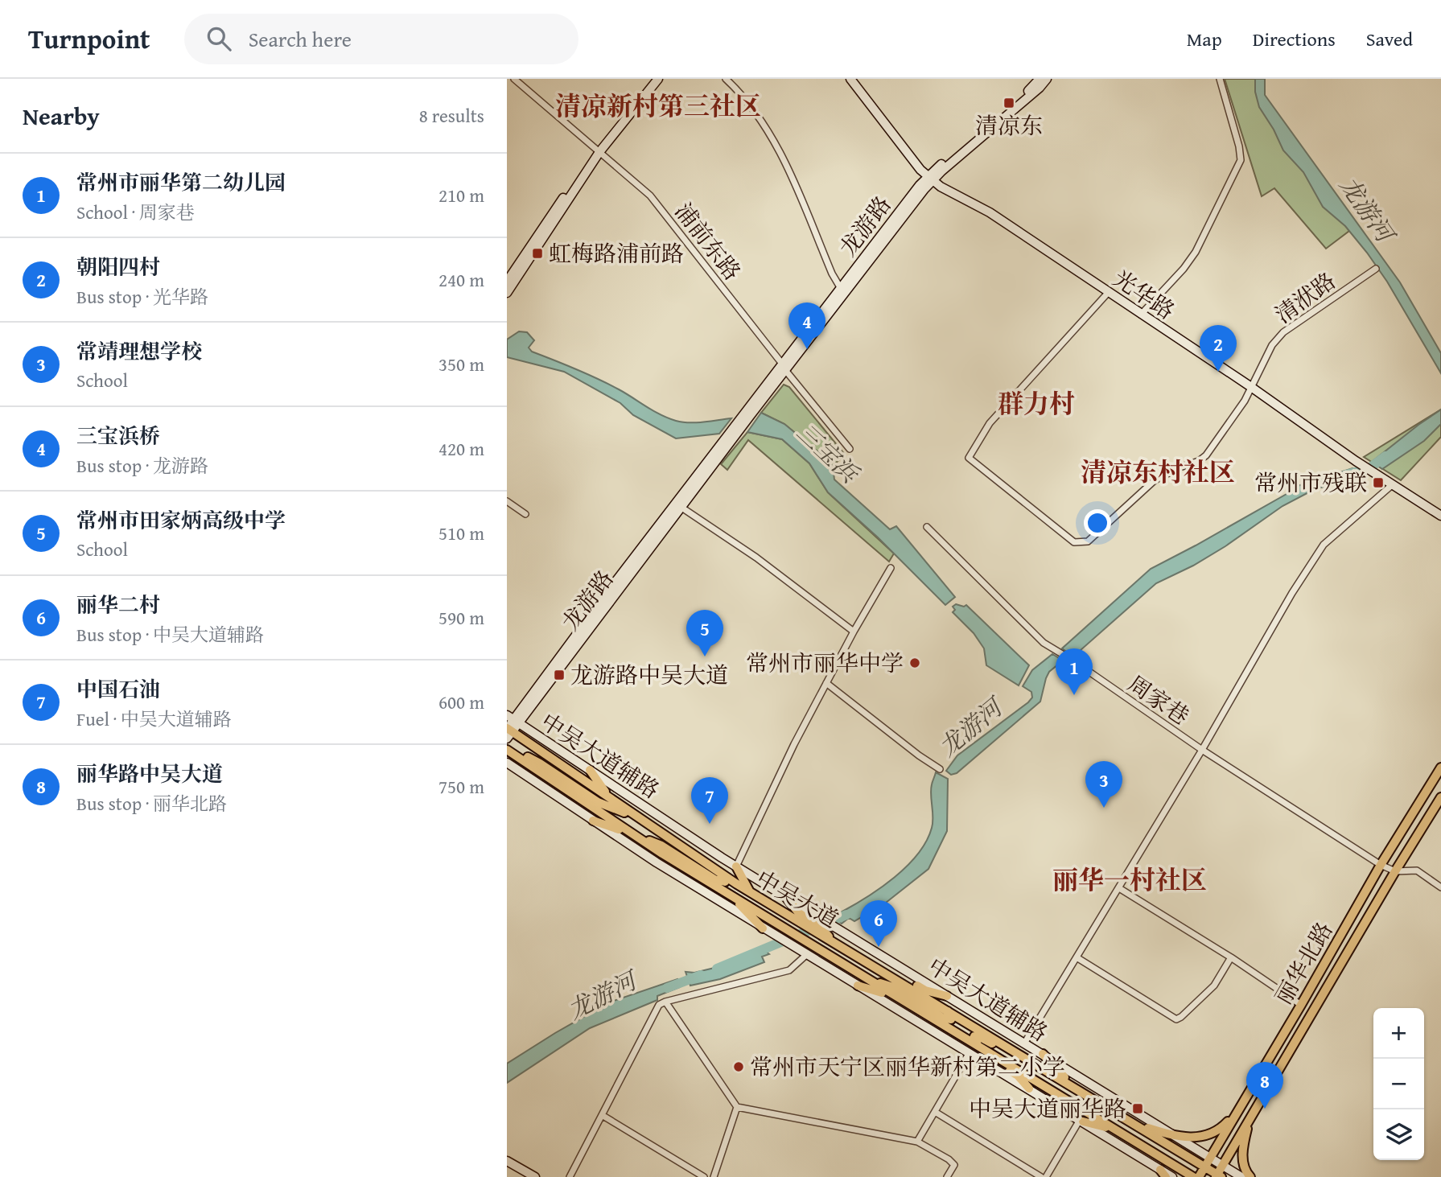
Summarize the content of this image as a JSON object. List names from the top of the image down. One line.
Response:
{"streets":{"main road":["龙游路","光华路","中吴大道辅路","中吴大道","丽华北路"],"street":["浦前东路","清洑路","周家巷"]},"crossings":[["龙游路","浦前东路"],["龙游路","光华路"],["龙游路","中吴大道辅路"],["龙游路","中吴大道"],["光华路","清洑路"],["周家巷","丽华北路"],["中吴大道辅路","中吴大道"],["中吴大道辅路","丽华北路"],["中吴大道","丽华北路"]],"districts":["清凉新村第三社区","群力村","清凉东村社区","丽华一村社区"],"water":["龙游河","三宝浜"],"places":{"transit":["清凉东","虹梅路浦前路","常州市残联","龙游路中吴大道","中吴大道丽华路"],"other":["常州市丽华中学","常州市天宁区丽华新村第二小学"]},"page":{"header":"Turnpoint","search":"Search here","nav":["Map","Directions","Saved"],"heading":["Nearby","8 results"],"list":[{"mark":"1","name":"常州市丽华第二幼儿园","note":"School · 周家巷","value":"210 m"},{"mark":"2","name":"朝阳四村","note":"Bus stop · 光华路","value":"240 m"},{"mark":"3","name":"常靖理想学校","note":"School","value":"350 m"},{"mark":"4","name":"三宝浜桥","note":"Bus stop · 龙游路","value":"420 m"},{"mark":"5","name":"常州市田家炳高级中学","note":"School","value":"510 m"},{"mark":"6","name":"丽华二村","note":"Bus stop · 中吴大道辅路","value":"590 m"},{"mark":"7","name":"中国石油","note":"Fuel · 中吴大道辅路","value":"600 m"},{"mark":"8","name":"丽华路中吴大道","note":"Bus stop · 丽华北路","value":"750 m"}],"pins":["4","2","5","1","3","7","6","8"],"map_buttons":["+","−"]}}
